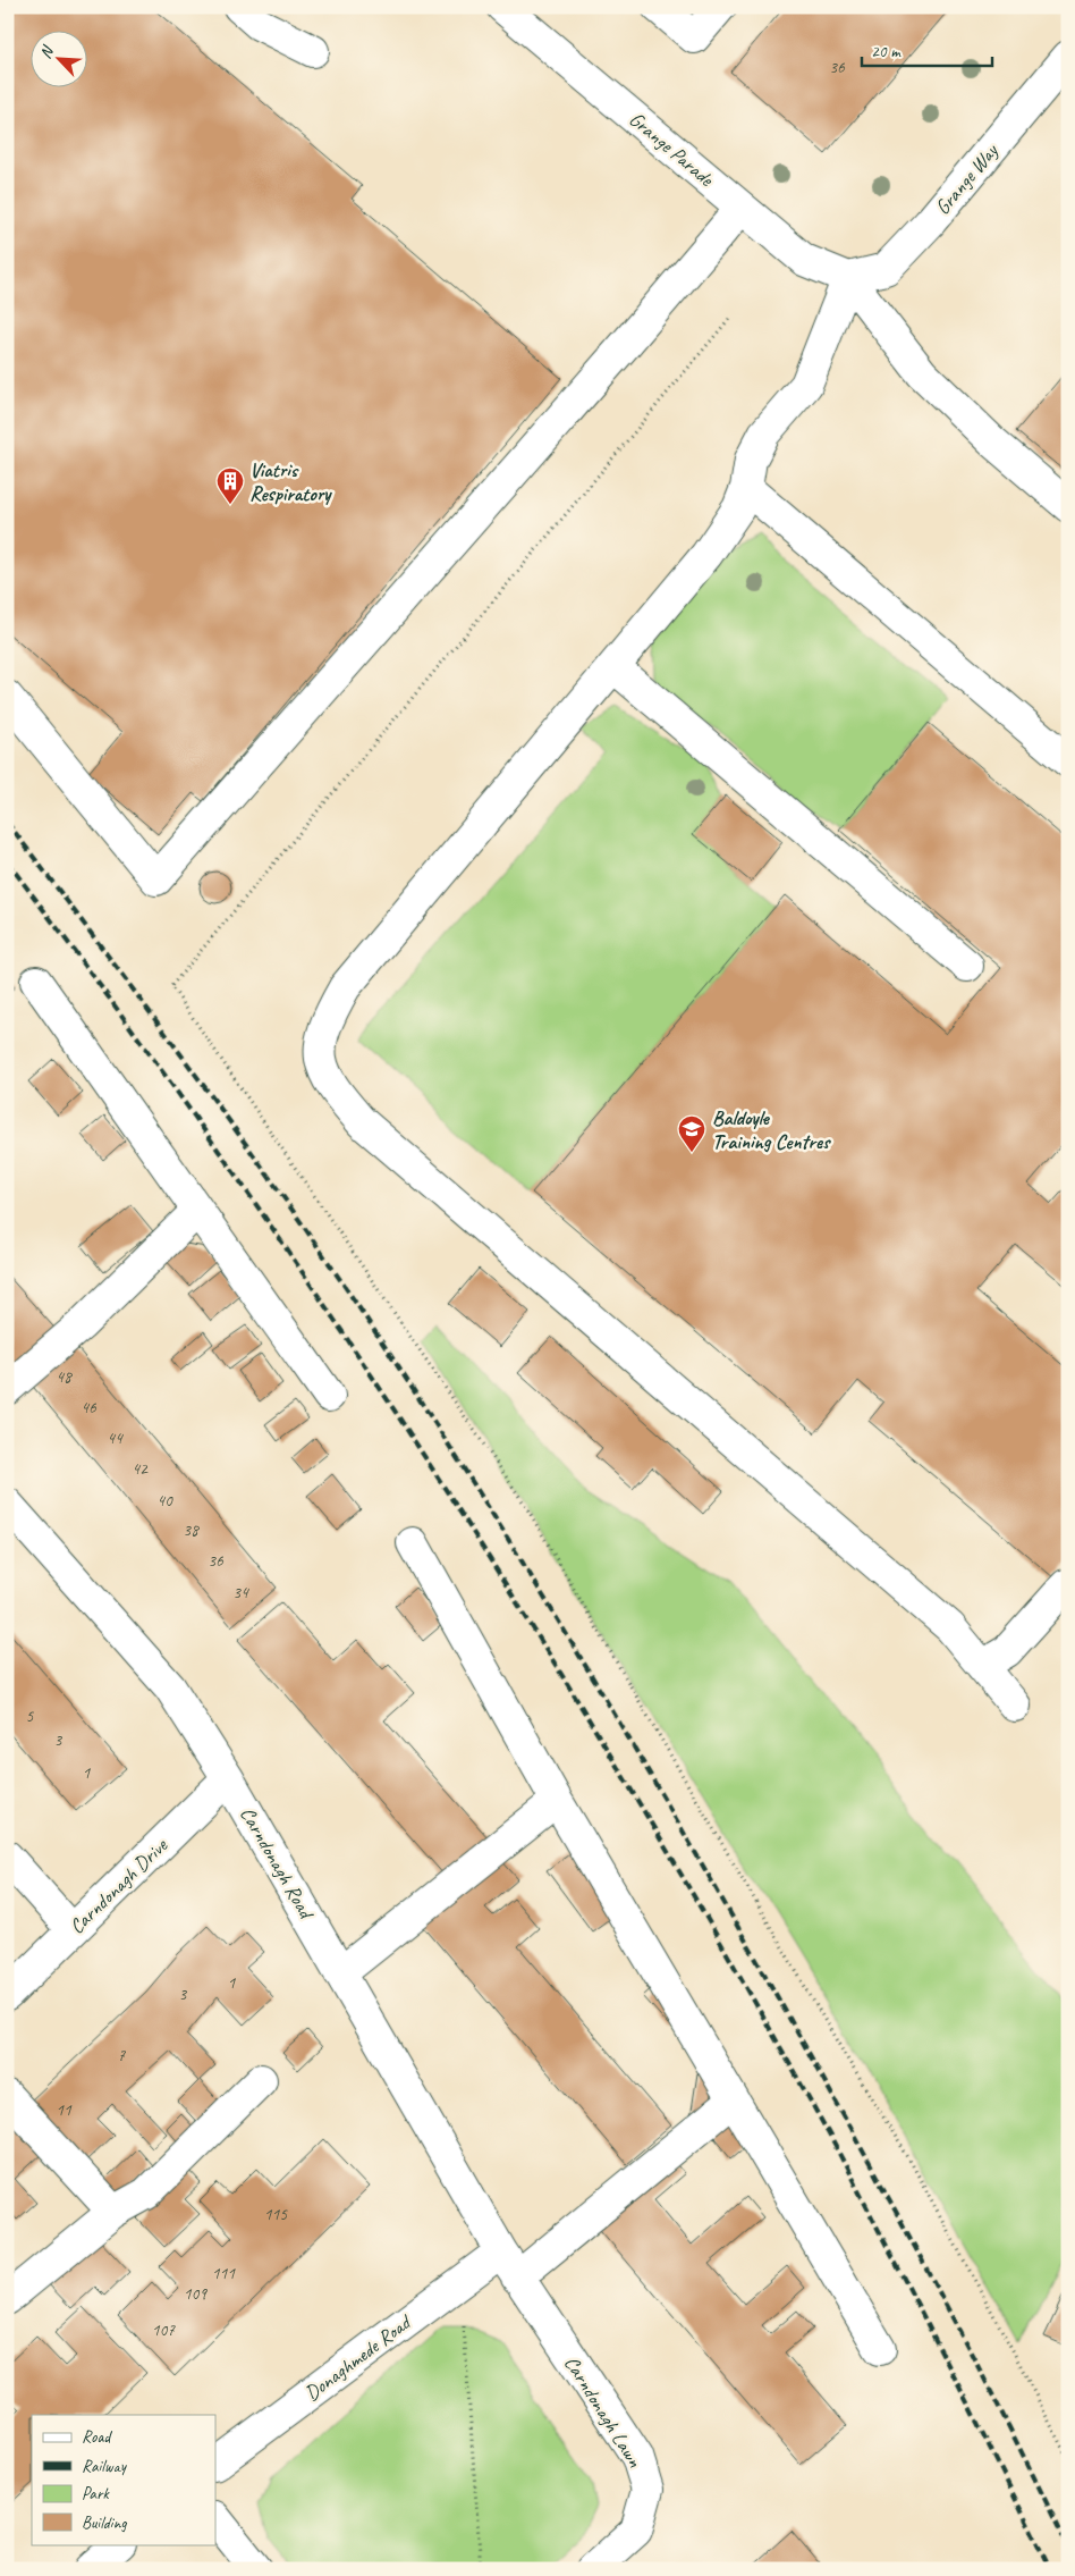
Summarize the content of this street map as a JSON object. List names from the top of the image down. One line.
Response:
{"streets":{"street":["Grange Parade","Grange Way","Carndonagh Road","Carndonagh Drive","Donaghmede Road","Carndonagh Lawn"]},"crossings":[["Grange Parade","Grange Way"],["Carndonagh Road","Carndonagh Drive"],["Carndonagh Road","Donaghmede Road"],["Carndonagh Road","Carndonagh Lawn"],["Donaghmede Road","Carndonagh Lawn"]],"places":{"building":["Viatris Respiratory"],"school or university":["Baldoyle Training Centres"]},"house_numbers":["36","48","46","44","42","40","38","36","34","5","3","1","1","3","7","11","115","111","109","107"],"legend":["Road","Railway","Park","Building"],"scale_bar":"20 m","north":"top left"}
